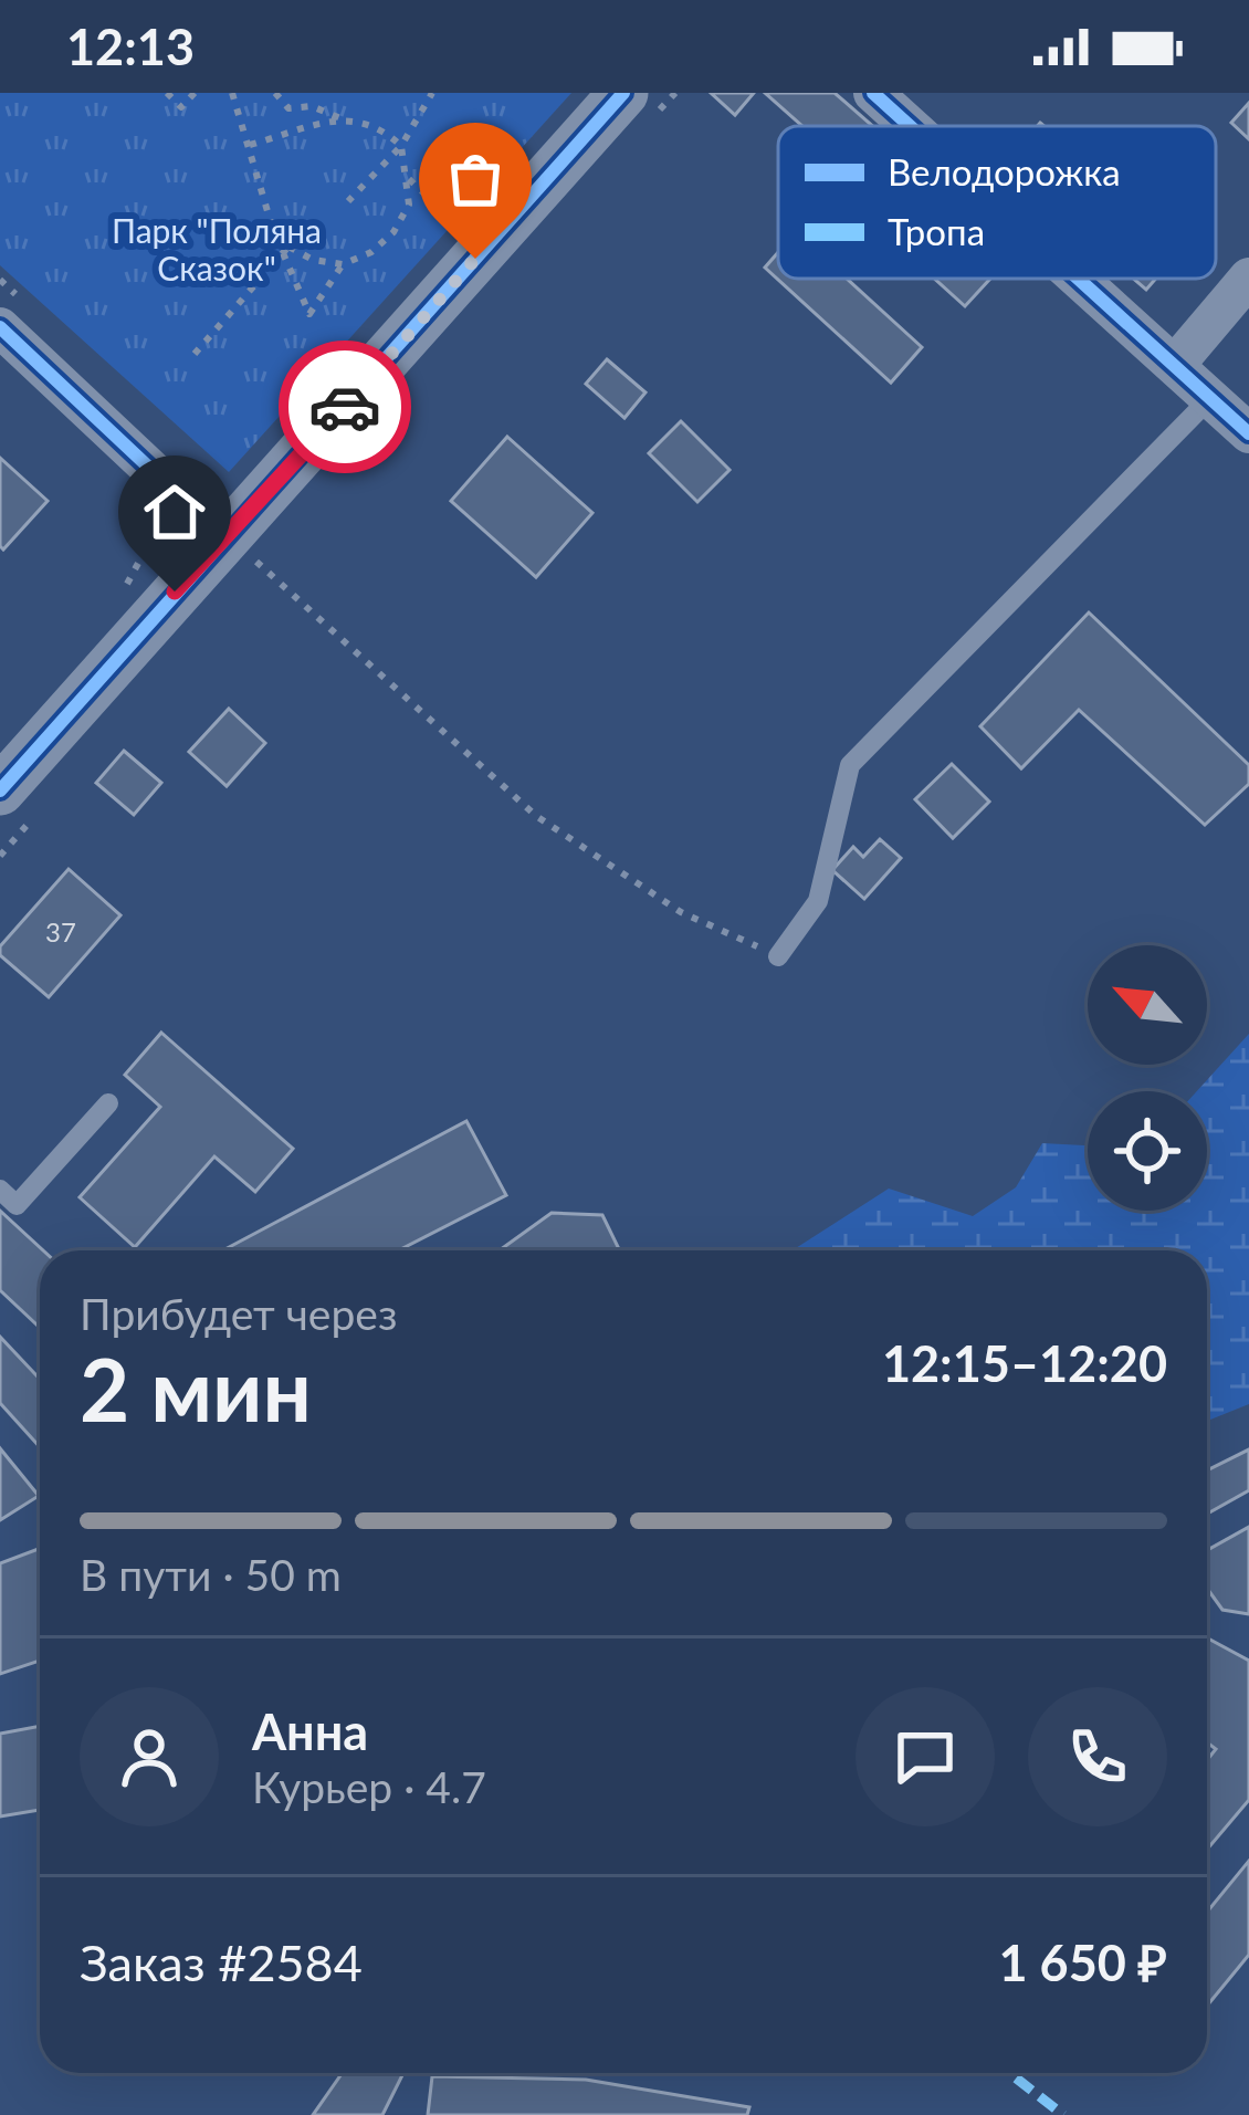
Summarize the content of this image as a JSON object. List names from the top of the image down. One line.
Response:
{"parks":["Парк \"Поляна Сказок\""],"house_numbers":["37"],"legend":["Велодорожка","Тропа"],"north":"top left","page":{"status":"12:13","heading":["2 мин","Прибудет через","12:15–12:20"],"panel":["Анна","Курьер · 4.7","Заказ #2584","1 650 ₽"],"bar":"В пути · 50 m"}}
